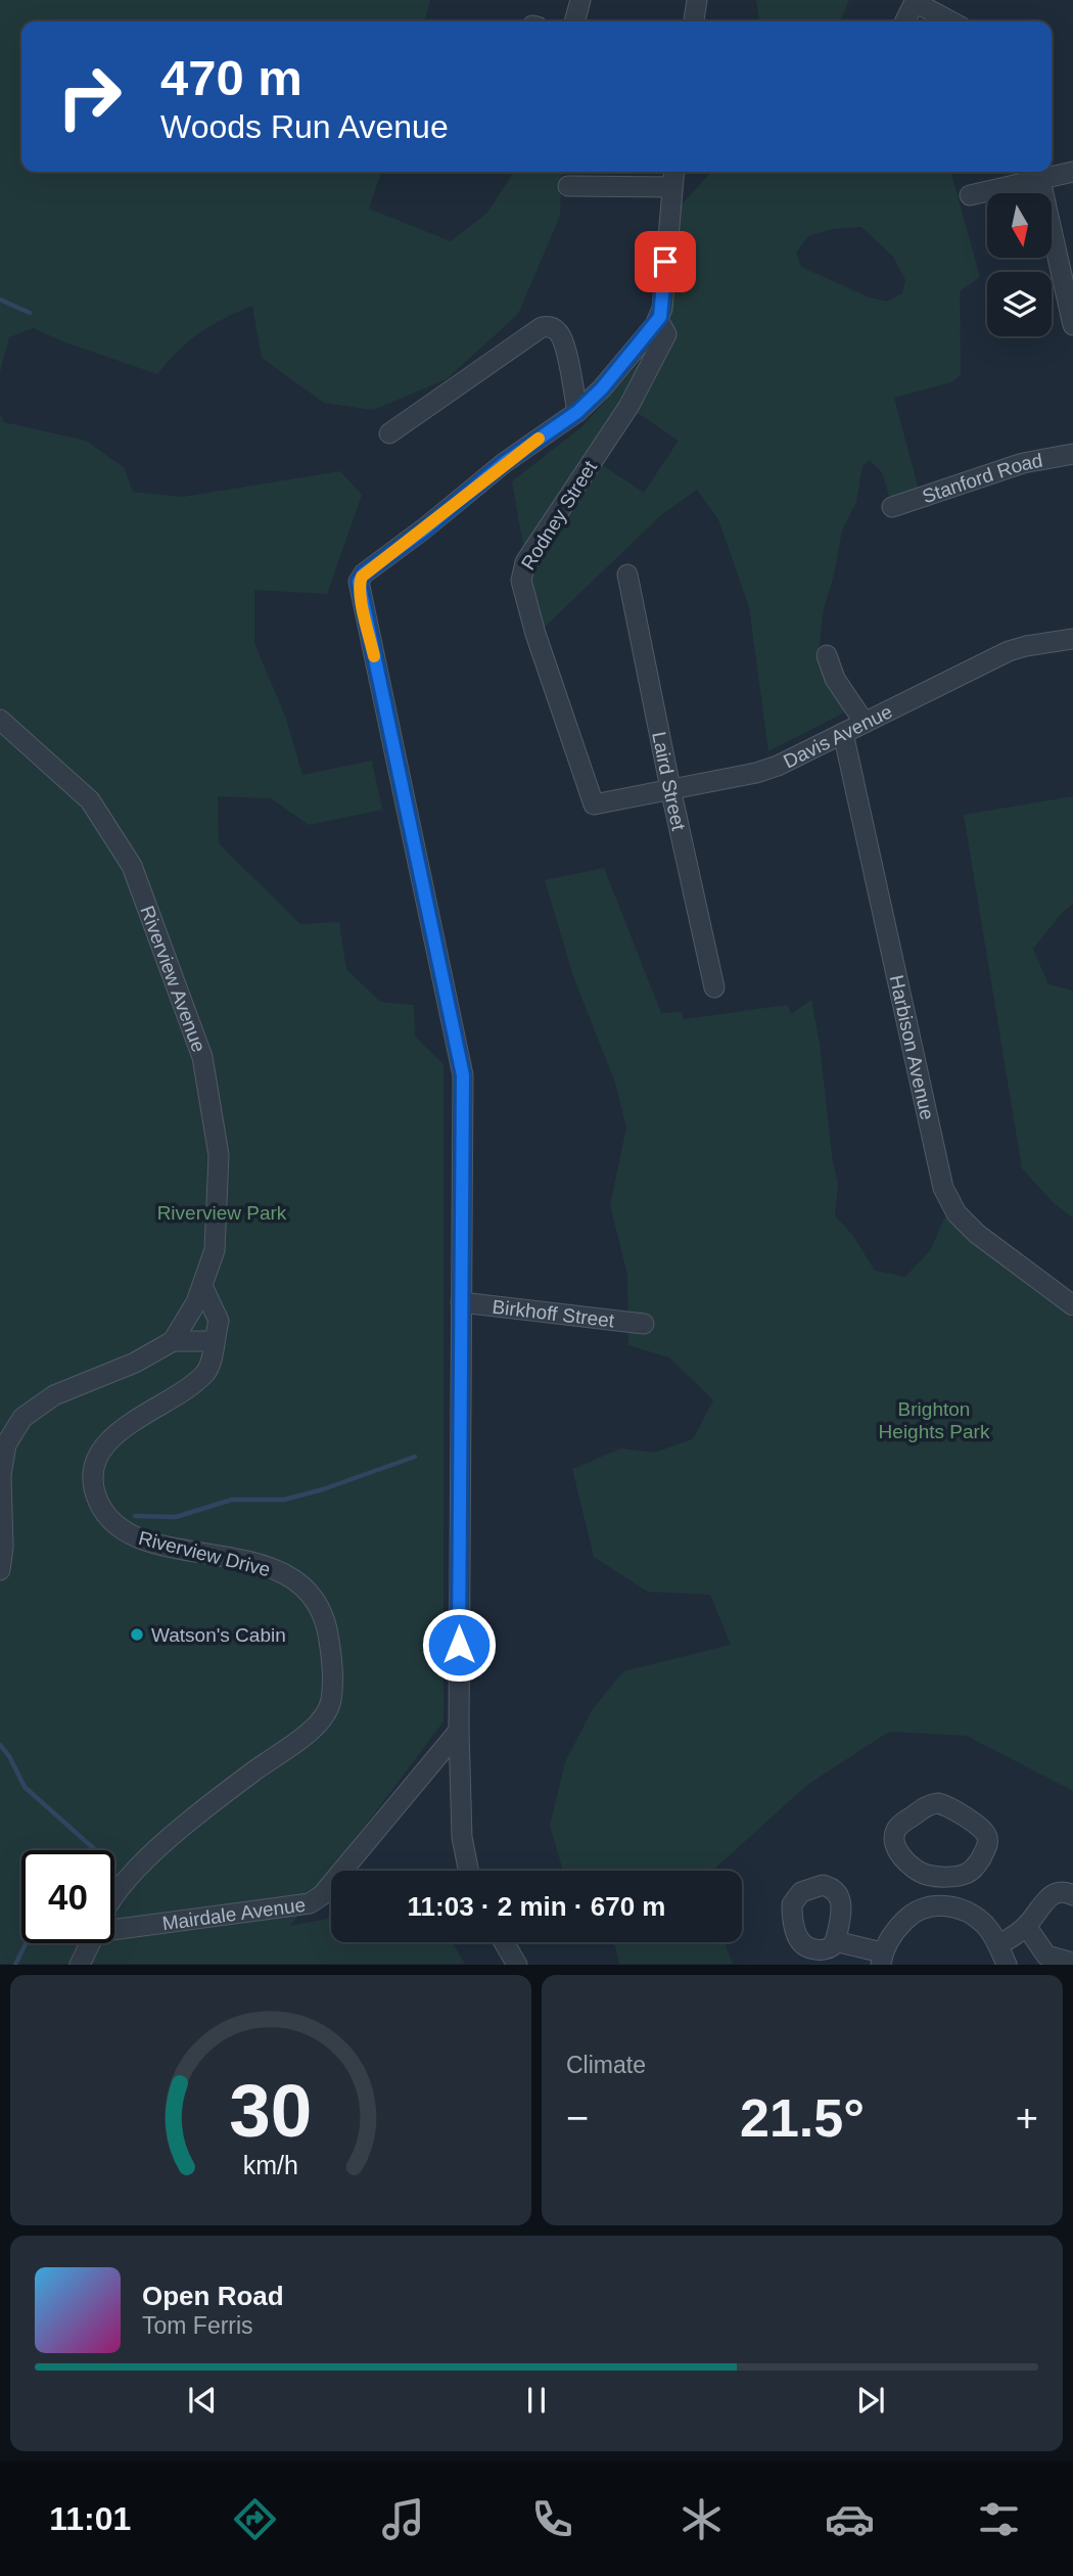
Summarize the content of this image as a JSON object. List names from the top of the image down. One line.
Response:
{"streets":{"street":["Stanford Road","Rodney Street","Davis Avenue","Laird Street","Riverview Avenue","Harbison Avenue","Birkhoff Street","Riverview Drive","Mairdale Avenue"]},"crossings":[["Rodney Street","Davis Avenue"],["Davis Avenue","Laird Street"],["Davis Avenue","Harbison Avenue"],["Riverview Avenue","Riverview Drive"]],"parks":["Riverview Park","Brighton Heights Park"],"places":["Watson's Cabin"],"north":"bottom","page":{"turn":["470 m","Woods Run Avenue"],"limit":"40","trip":"11:03 · 2 min · 670 m","tile":"Climate","heat":["−","21.5°","+"],"song":["Open Road","Tom Ferris"],"tabs":"11:01","gauge":["30","km/h"]}}
